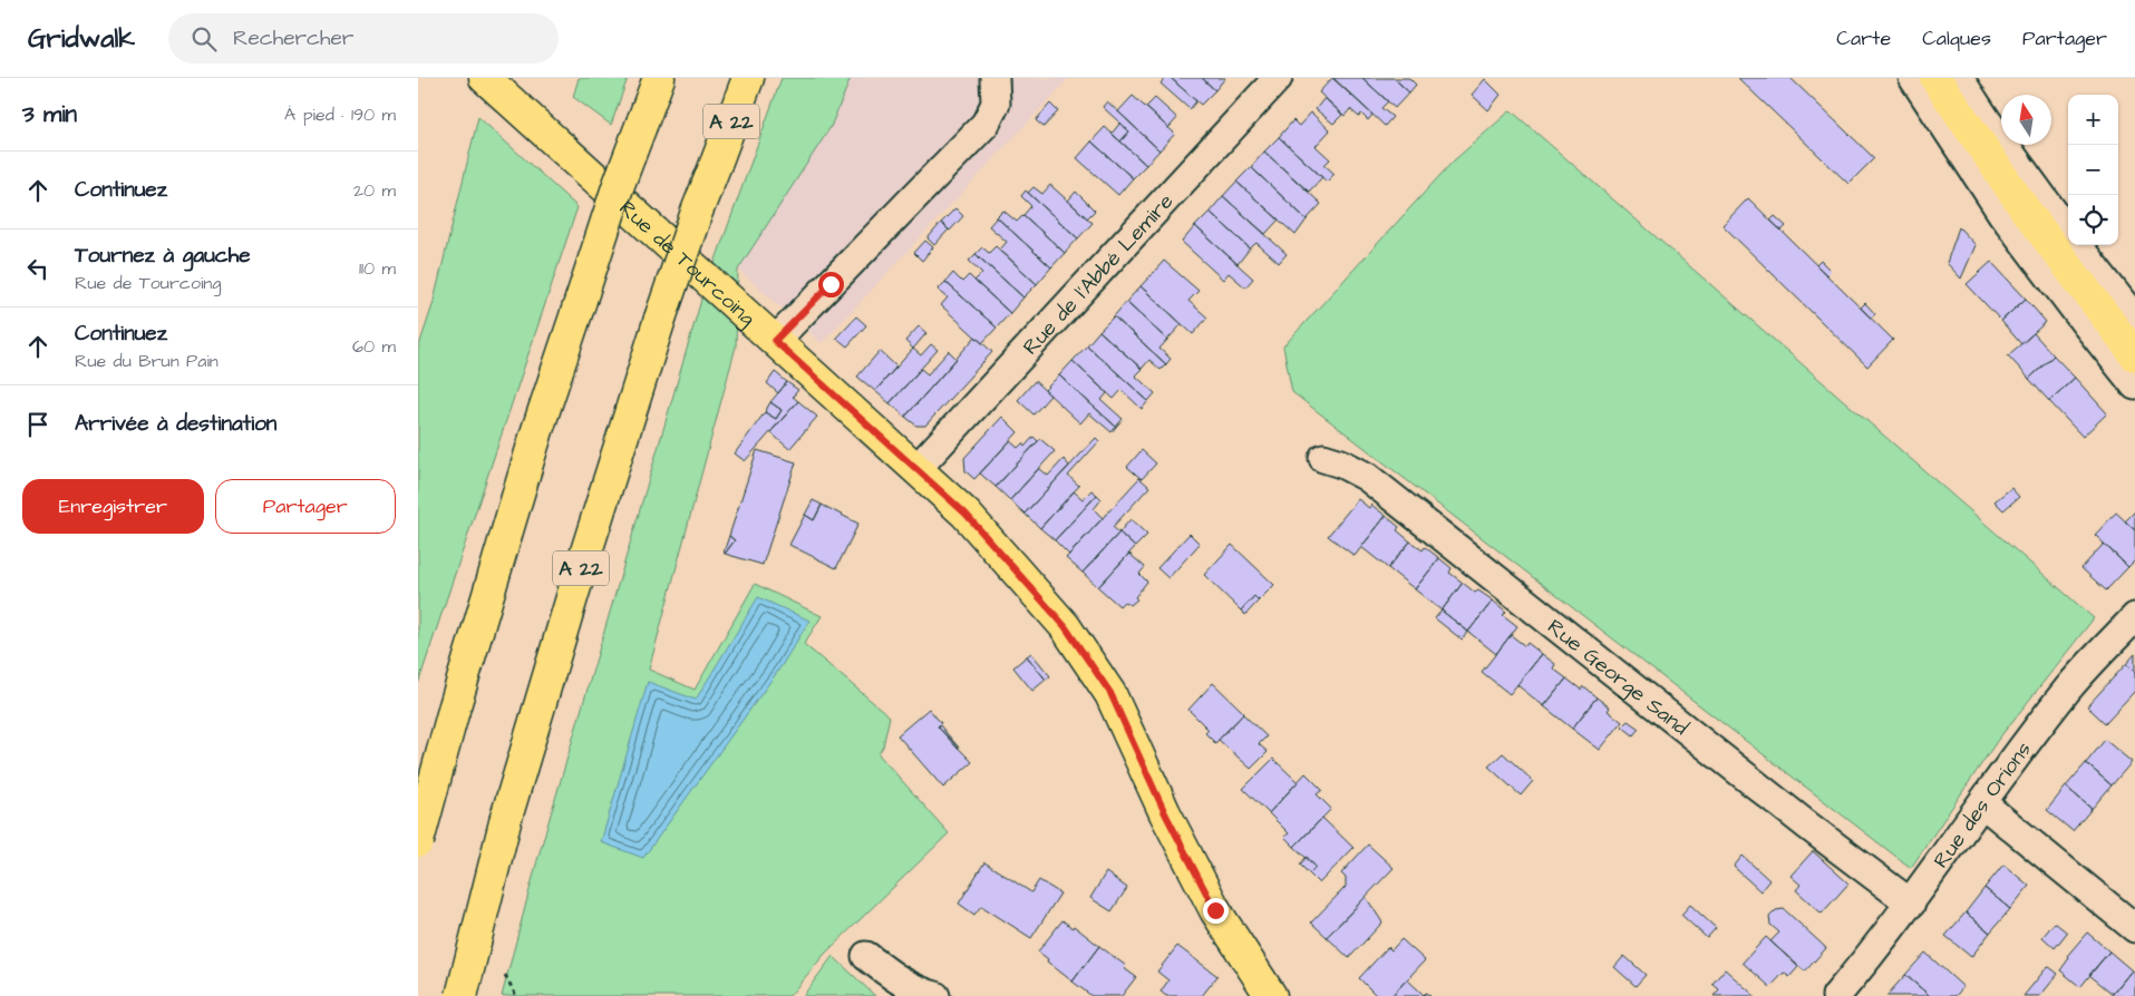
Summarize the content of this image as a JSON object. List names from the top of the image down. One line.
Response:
{"streets":{"main road":["A 22","Rue de Tourcoing"],"street":["Rue de l'Abbé Lemire","Rue George Sand","Rue des Orions"]},"crossings":[["Rue de Tourcoing","Rue de l'Abbé Lemire"],["Rue George Sand","Rue des Orions"]],"north":"top","page":{"header":"Gridwalk","search":"Rechercher","nav":["Carte","Calques","Partager"],"heading":["3 min","À pied · 190 m"],"map_buttons":["+","−"],"list":[["Continuez","20 m"],["Tournez à gauche","Rue de Tourcoing","110 m"],["Continuez","Rue du Brun Pain","60 m"],"Arrivée à destination"],"buttons":["Enregistrer","Partager"]}}
